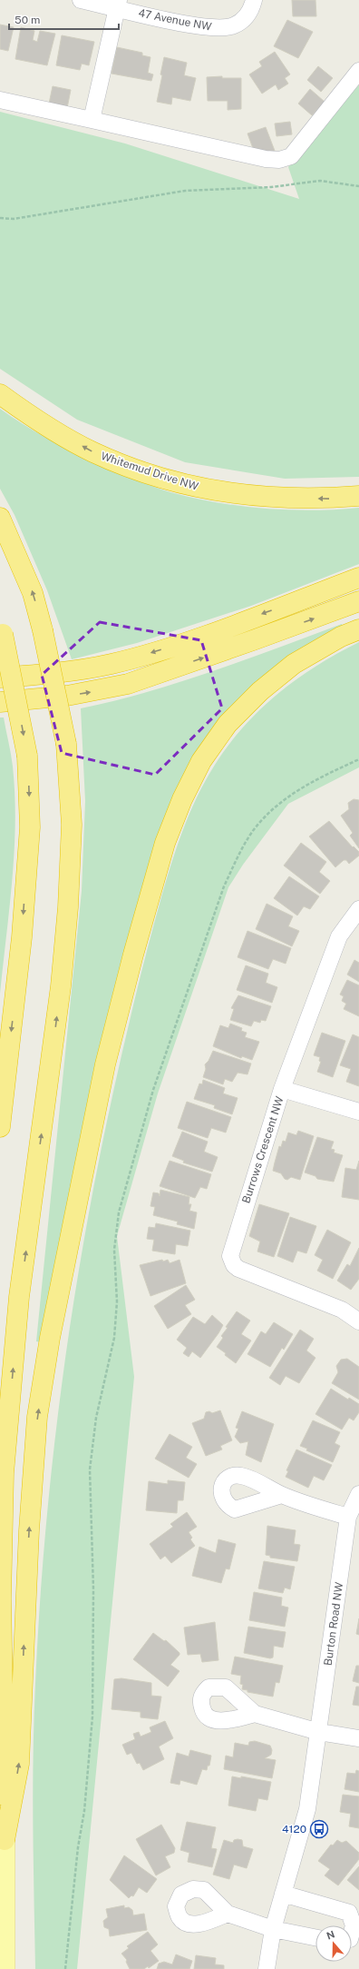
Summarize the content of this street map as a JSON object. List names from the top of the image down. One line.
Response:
{"streets":{"highway":["Whitemud Drive NW"],"street":["47 Avenue NW","Burrows Crescent NW","Burton Road NW"]},"one_way":["Whitemud Drive NW"],"places":{"bus stop":["4120"]},"scale_bar":"50 m","north":"top"}
